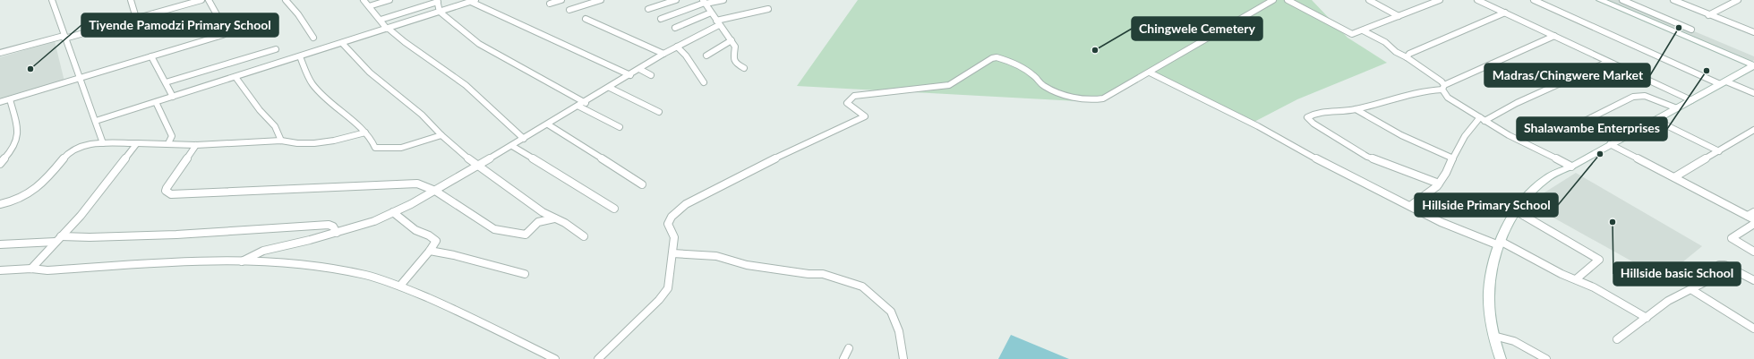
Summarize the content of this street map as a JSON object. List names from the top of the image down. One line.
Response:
{"places":["Madras/Chingwere Market","Chingwele Cemetery","Tiyende Pamodzi Primary School","Shalawambe Enterprises","Hillside Primary School","Hillside basic School"]}
